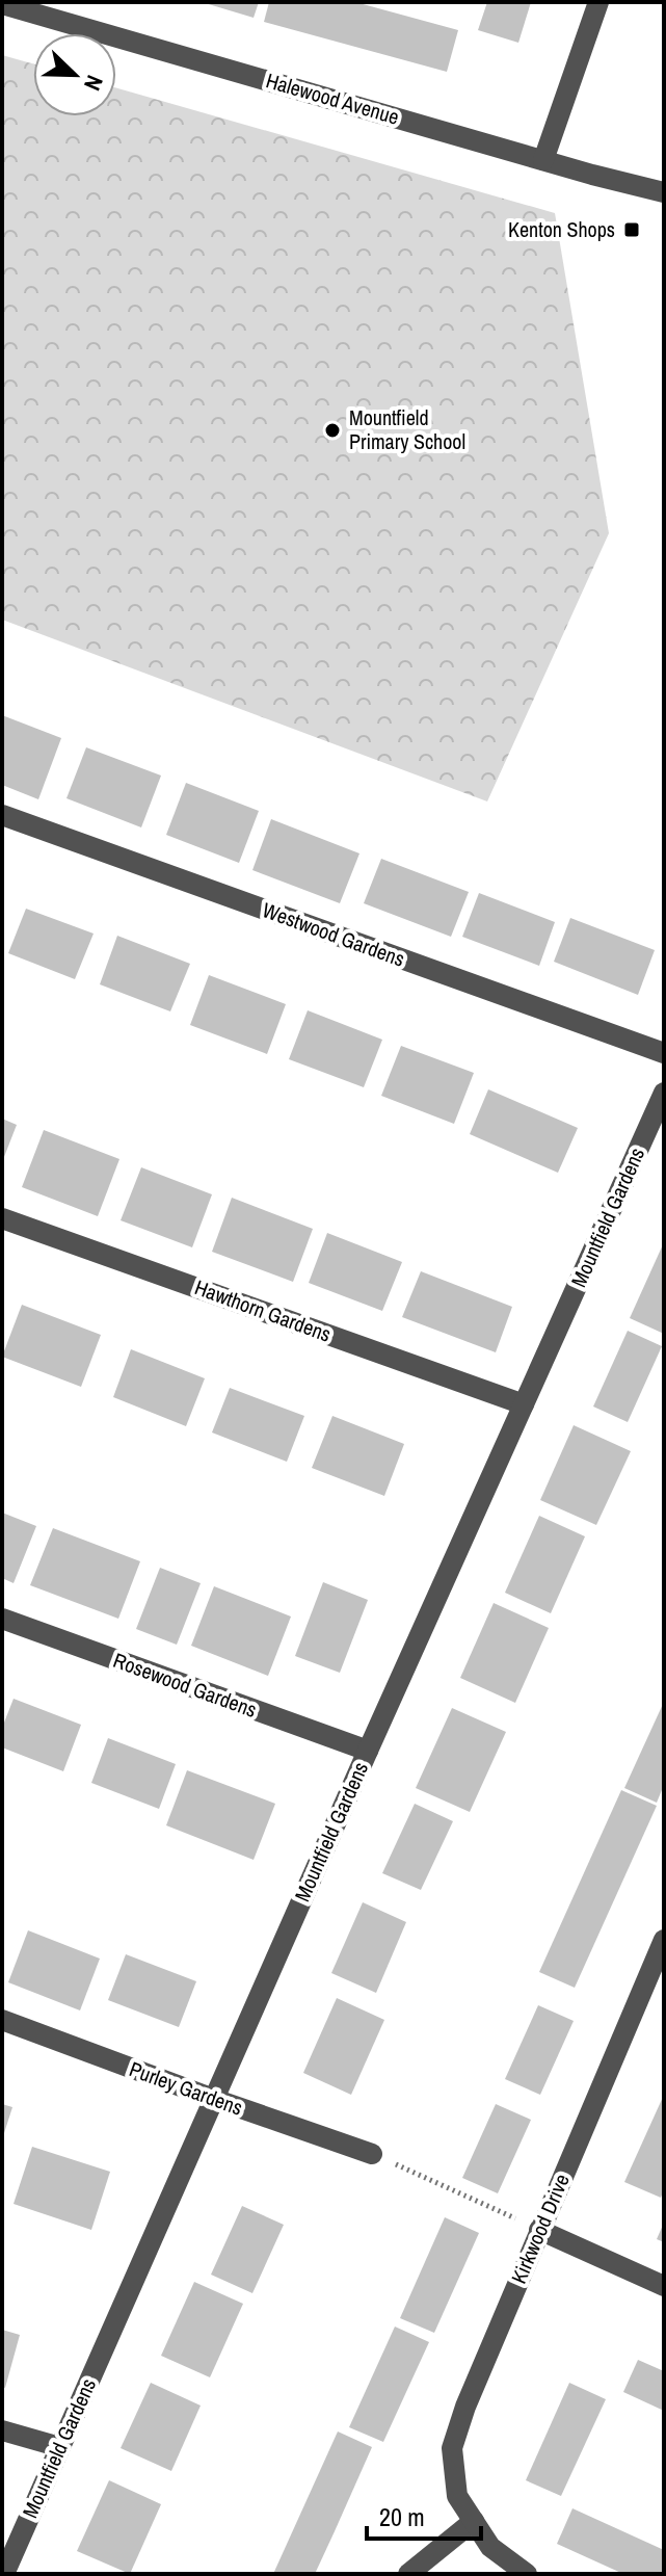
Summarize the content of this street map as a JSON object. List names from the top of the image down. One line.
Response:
{"streets":{"street":["Halewood Avenue","Westwood Gardens","Mountfield Gardens","Hawthorn Gardens","Rosewood Gardens","Purley Gardens","Kirkwood Drive"]},"crossings":[["Mountfield Gardens","Hawthorn Gardens"],["Mountfield Gardens","Rosewood Gardens"],["Mountfield Gardens","Purley Gardens"]],"places":{"transit":["Kenton Shops"],"other":["Mountfield Primary School"]},"scale_bar":"20 m","north":"bottom right"}
